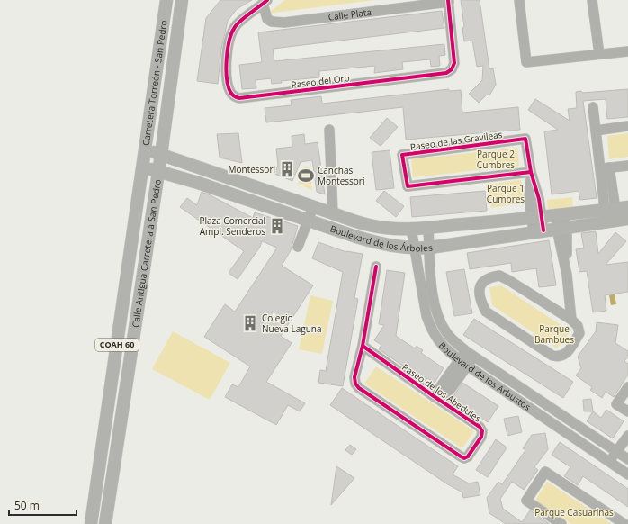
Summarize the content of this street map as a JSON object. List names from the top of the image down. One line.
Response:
{"streets":{"main road":["Carretera Torreón - San Pedro","Boulevard de los Árboles","Calle Antigua Carretera a San Pedro","COAH 60"],"street":["Calle Plata","Paseo del Oro","Paseo de las Gravileas","Boulevard de los Arbustos","Paseo de los Abedules"]},"crossings":[["Calle Plata","Paseo del Oro"],["Carretera Torreón - San Pedro","Boulevard de los Árboles"],["Carretera Torreón - San Pedro","Calle Antigua Carretera a San Pedro"],["Paseo de las Gravileas","Boulevard de los Árboles"],["Boulevard de los Árboles","Calle Antigua Carretera a San Pedro"],["Boulevard de los Árboles","Boulevard de los Arbustos"],["Boulevard de los Arbustos","Paseo de los Abedules"]],"parks":["Parque 2 Cumbres","Parque 1 Cumbres","Parque Bambues","Parque Casuarinas"],"places":{"building":["Montessori","Plaza Comercial Ampl. Senderos","Colegio Nueva Laguna"],"sports":["Canchas Montessori"]},"scale_bar":"50 m"}
